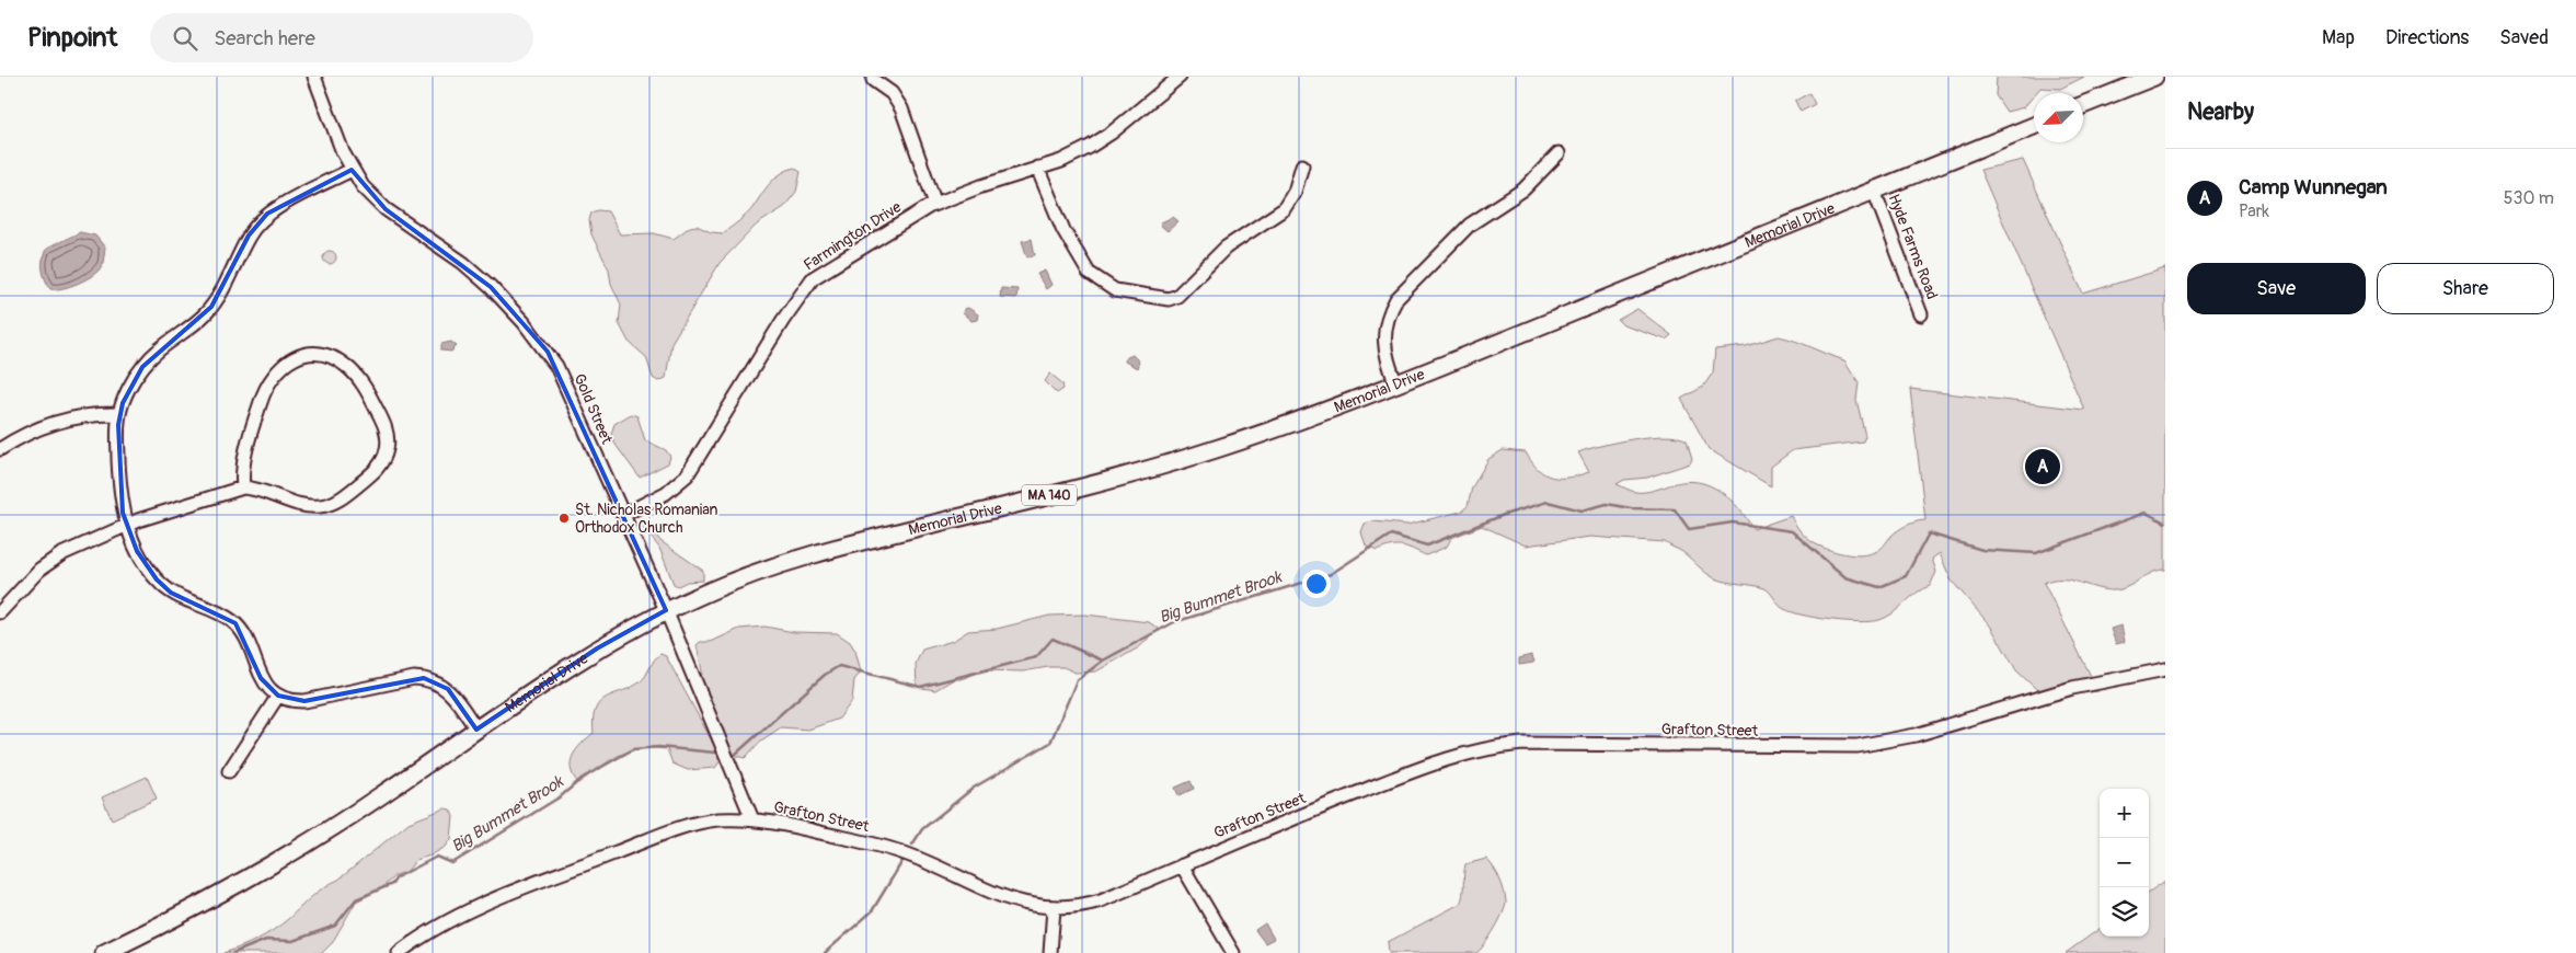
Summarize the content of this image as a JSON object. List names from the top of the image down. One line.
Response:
{"streets":{"main road":["Memorial Drive","MA 140"],"street":["Farmington Drive","Hyde Farms Road","Gold Street","Grafton Street"]},"crossings":[["Memorial Drive","Hyde Farms Road"],["Memorial Drive","Gold Street"],["Farmington Drive","Gold Street"],["Gold Street","Grafton Street"]],"water":["Big Bummet Brook"],"places":["St. Nicholas Romanian Orthodox Church"],"north":"bottom left","page":{"header":"Pinpoint","search":"Search here","nav":["Map","Directions","Saved"],"heading":"Nearby","list":[{"mark":"A","name":"Camp Wunnegan","note":"Park","value":"530 m"}],"buttons":["Save","Share"],"pins":"A","map_buttons":["+","−"]}}
